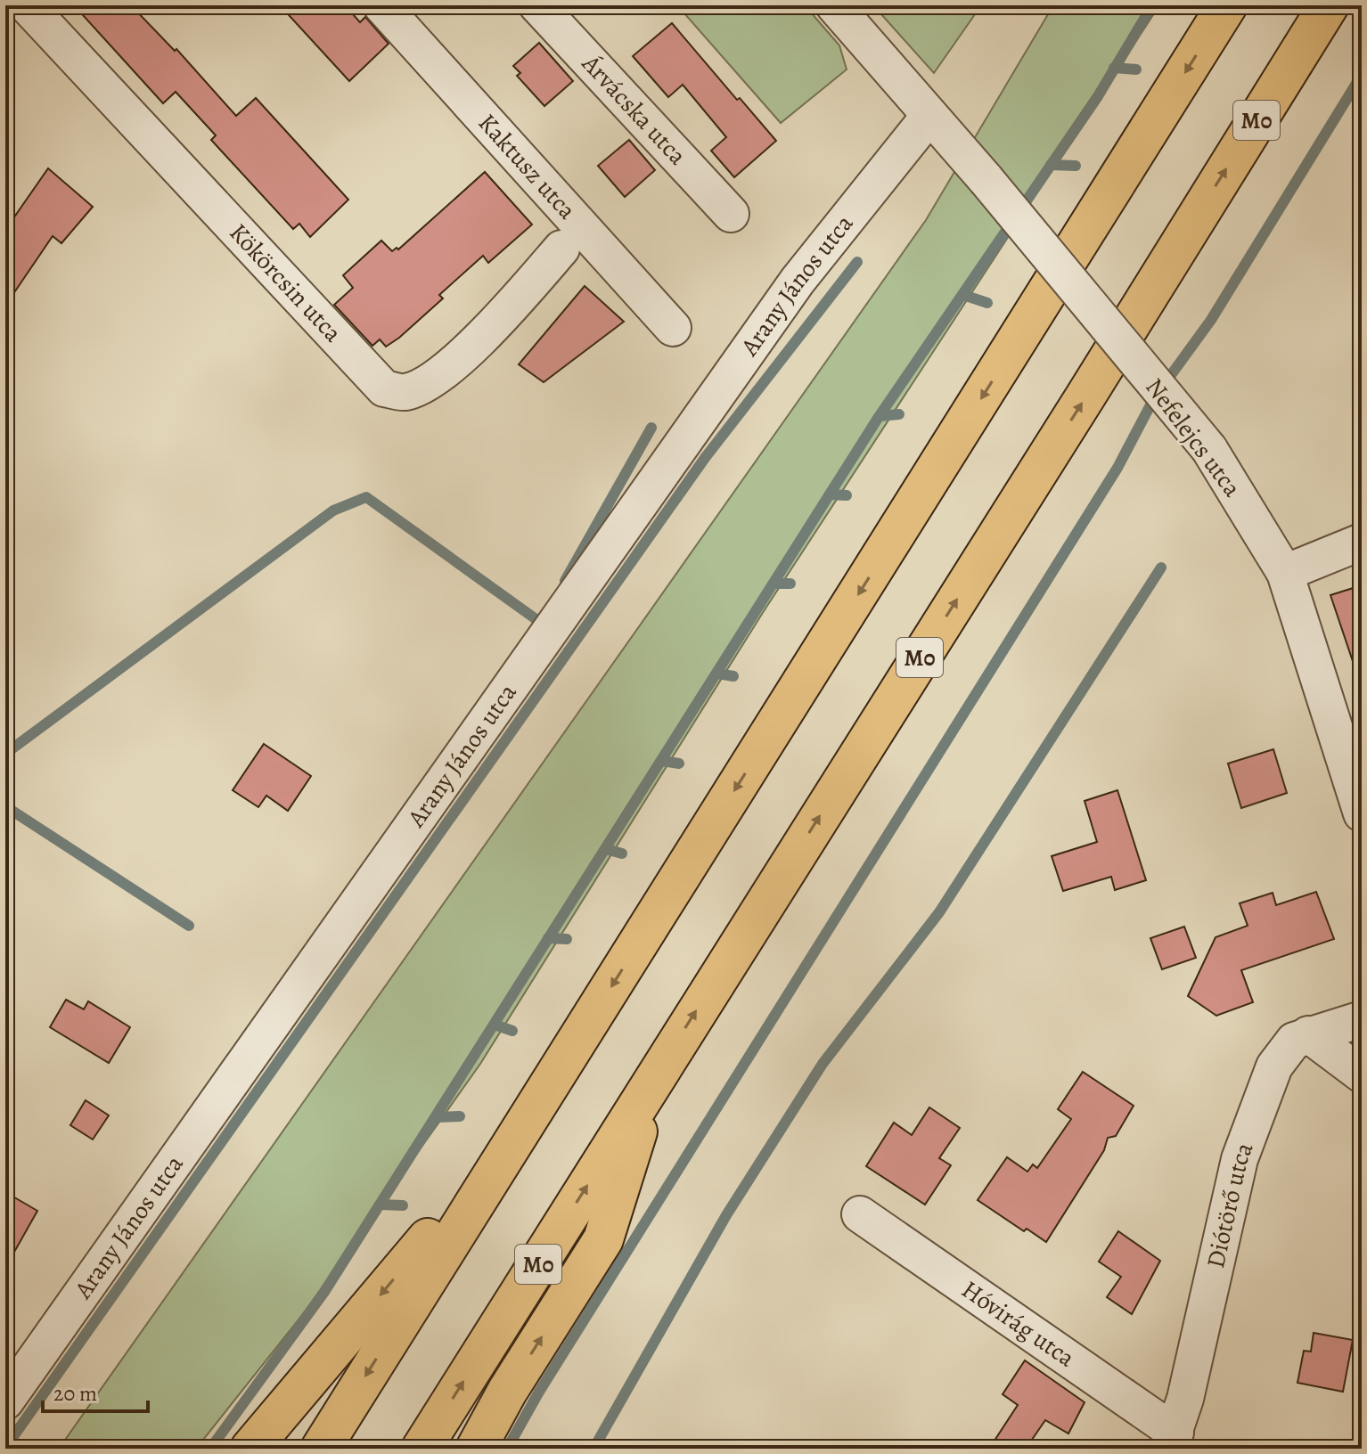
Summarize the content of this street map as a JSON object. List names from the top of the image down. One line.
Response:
{"streets":{"highway":["M0"],"street":["Árvácska utca","Kaktusz utca","Kökörcsin utca","Arany János utca","Nefelejcs utca","Diótörő utca","Hóvirág utca"]},"crossings":[["Arany János utca","Nefelejcs utca"],["Diótörő utca","Hóvirág utca"]],"scale_bar":"20 m"}
